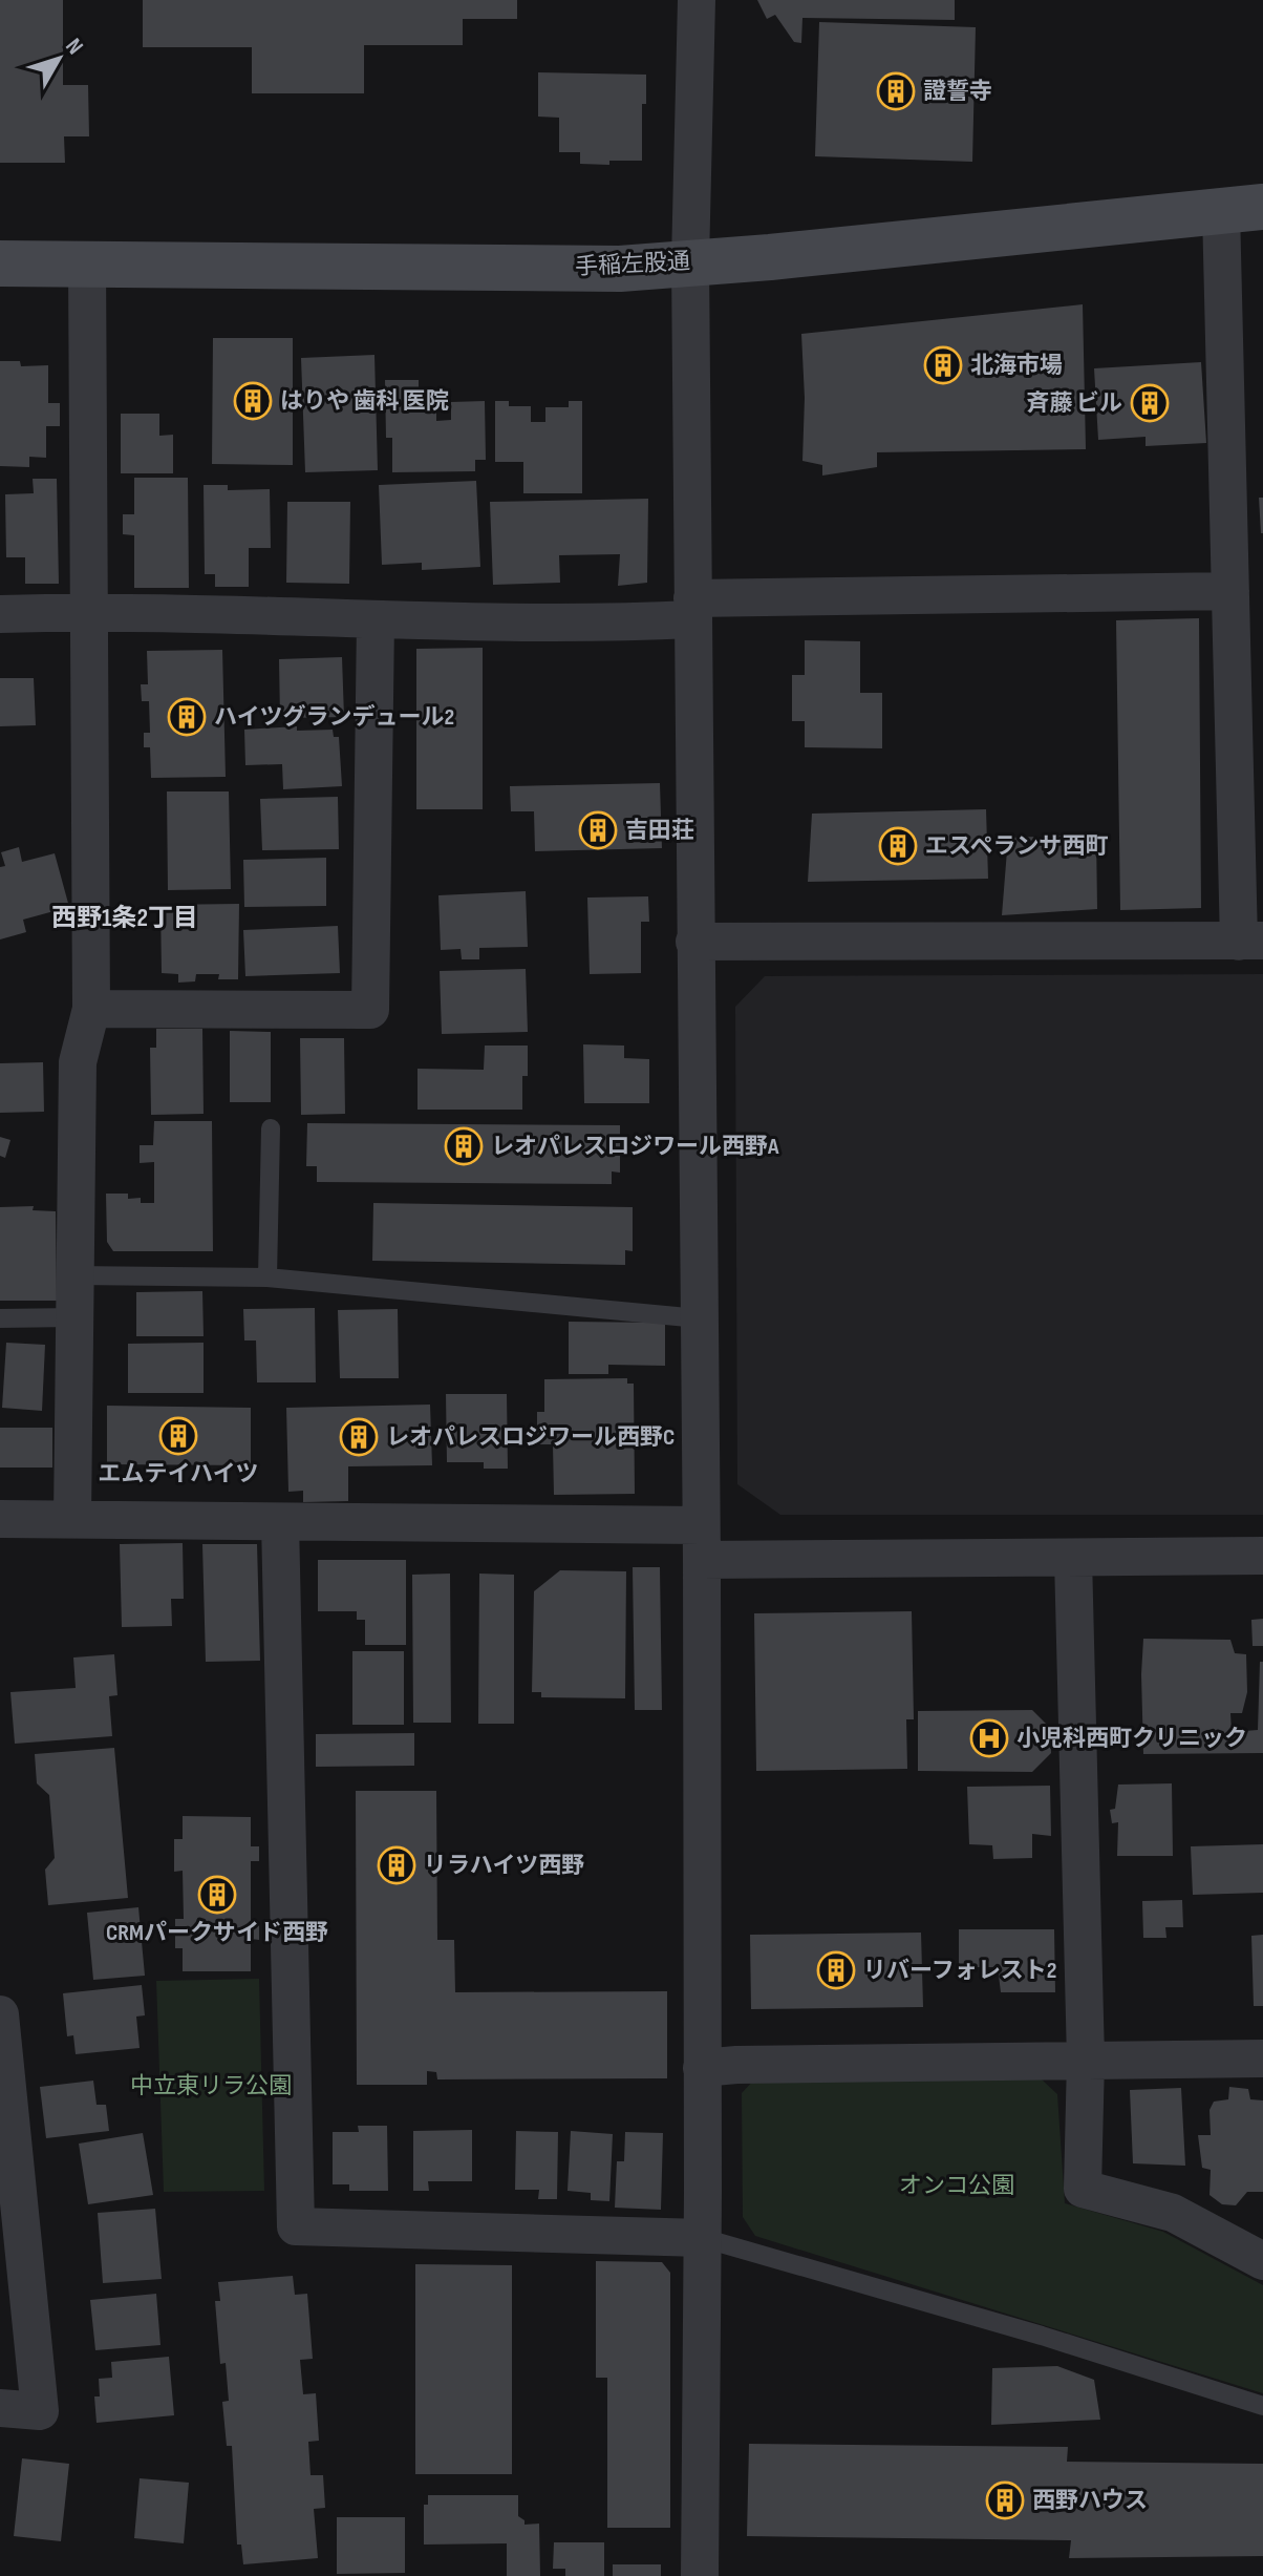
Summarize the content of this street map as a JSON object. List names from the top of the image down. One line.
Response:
{"streets":{"street":["手稲左股通"]},"districts":["西野1条2丁目"],"parks":["中立東リラ公園","オンコ公園"],"places":{"building":["證誓寺","北海市場","はりや 歯科 医院","斉藤 ビル","ハイツグランデュール2","吉田荘","エスペランサ西町","レオパレスロジワール西野A","エムテイハイツ","レオパレスロジワール西野C","リラハイツ西野","CRMパークサイド西野","リバーフォレスト2","西野ハウス"],"hospital":["小児科西町クリニック"]},"north":"top right"}
